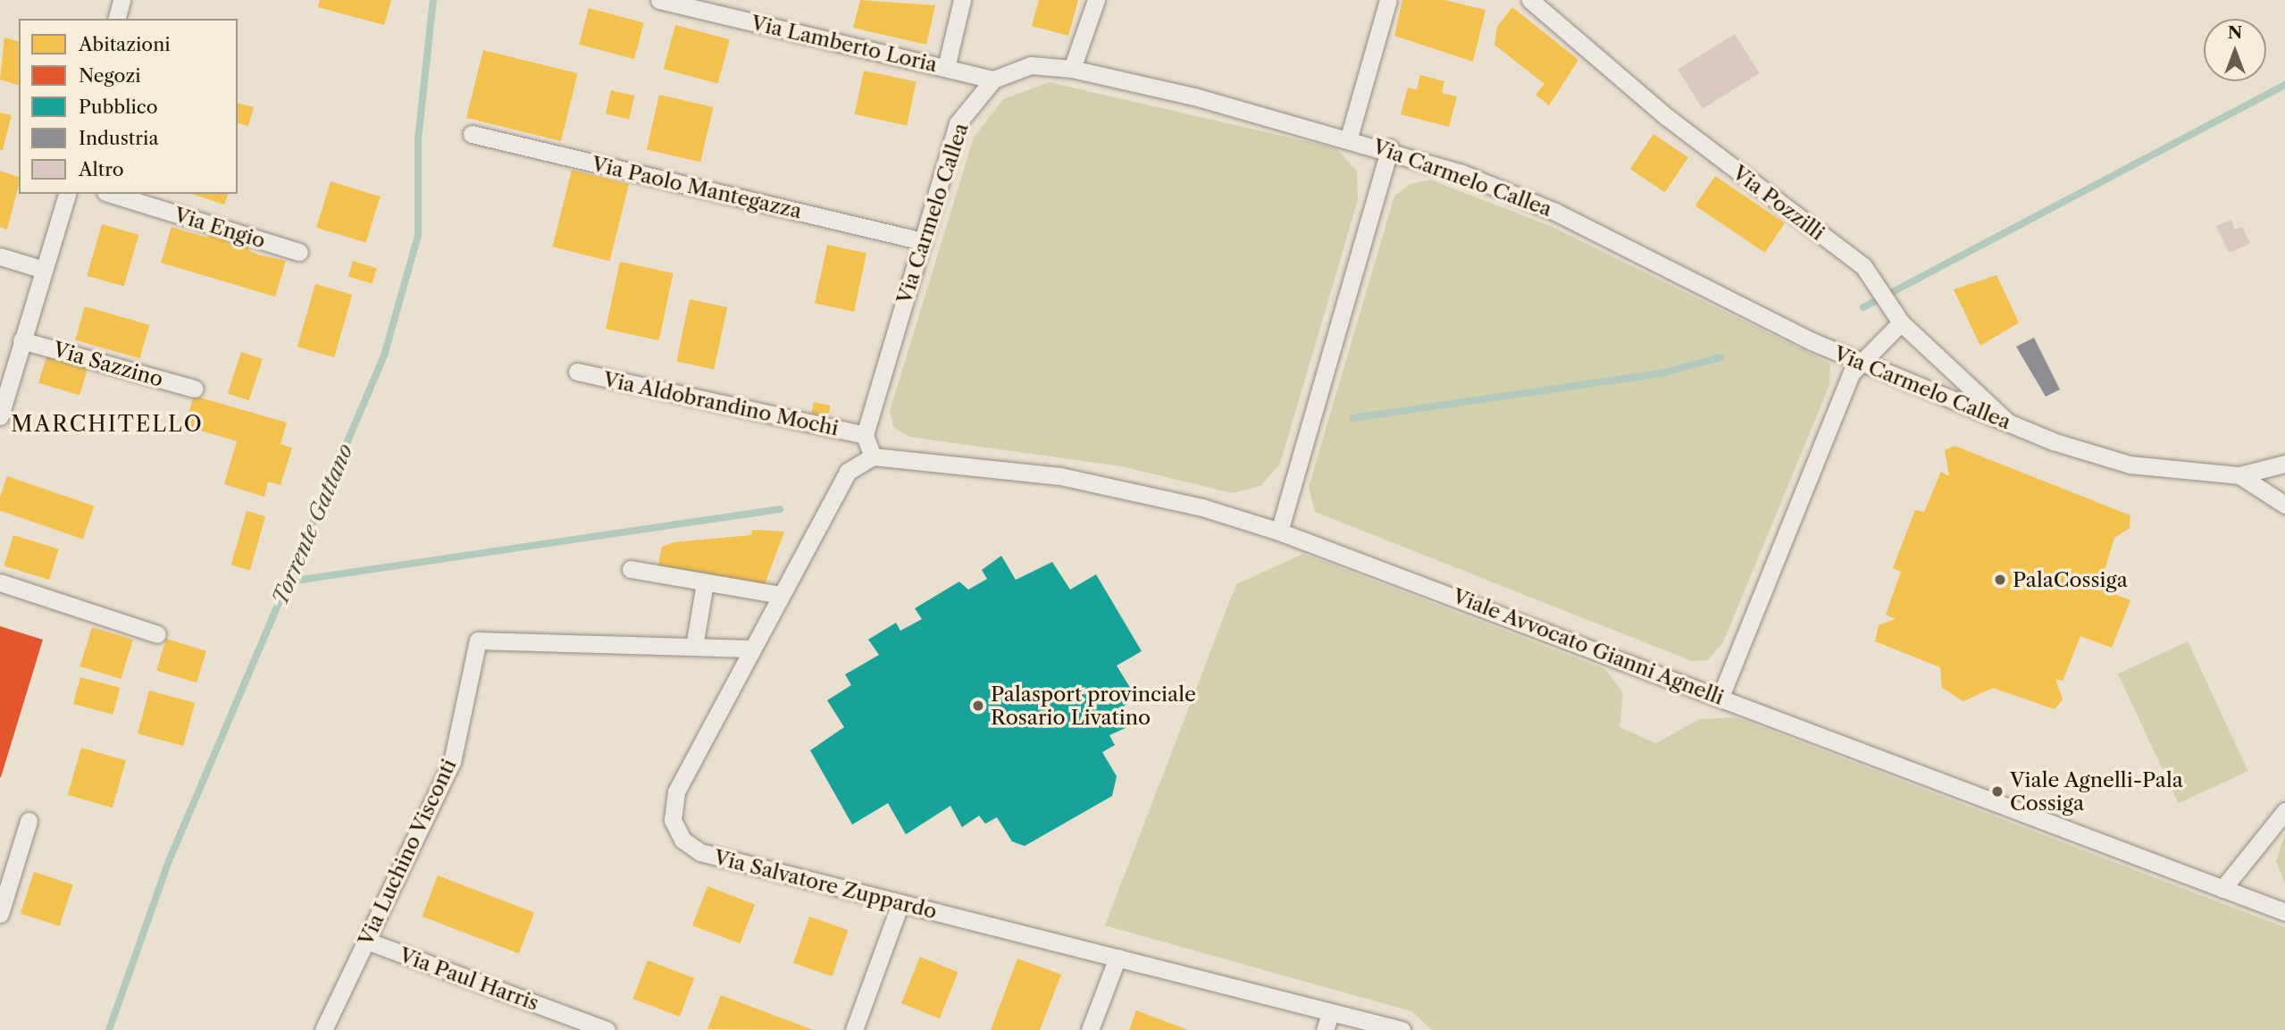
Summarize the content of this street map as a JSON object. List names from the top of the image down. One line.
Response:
{"streets":{"street":["Via Lamberto Loria","Via Carmelo Callea","Via Paolo Mantegazza","Via Pozzilli","Via Engio","Via Sazzino","Via Aldobrandino Mochi","Viale Avvocato Gianni Agnelli","Via Luchino Visconti","Via Salvatore Zuppardo","Via Paul Harris"]},"crossings":[["Via Lamberto Loria","Via Carmelo Callea"],["Via Carmelo Callea","Via Paolo Mantegazza"],["Via Carmelo Callea","Via Pozzilli"],["Via Carmelo Callea","Via Aldobrandino Mochi"],["Viale Avvocato Gianni Agnelli","Via Salvatore Zuppardo"],["Via Luchino Visconti","Via Salvatore Zuppardo"],["Via Luchino Visconti","Via Paul Harris"]],"districts":["MARCHITELLO"],"water":["Torrente Gattano"],"places":["PalaCossiga","Palasport provinciale Rosario Livatino","Viale Agnelli-Pala Cossiga"],"legend":["Abitazioni","Negozi","Pubblico","Industria","Altro"],"north":"top"}
